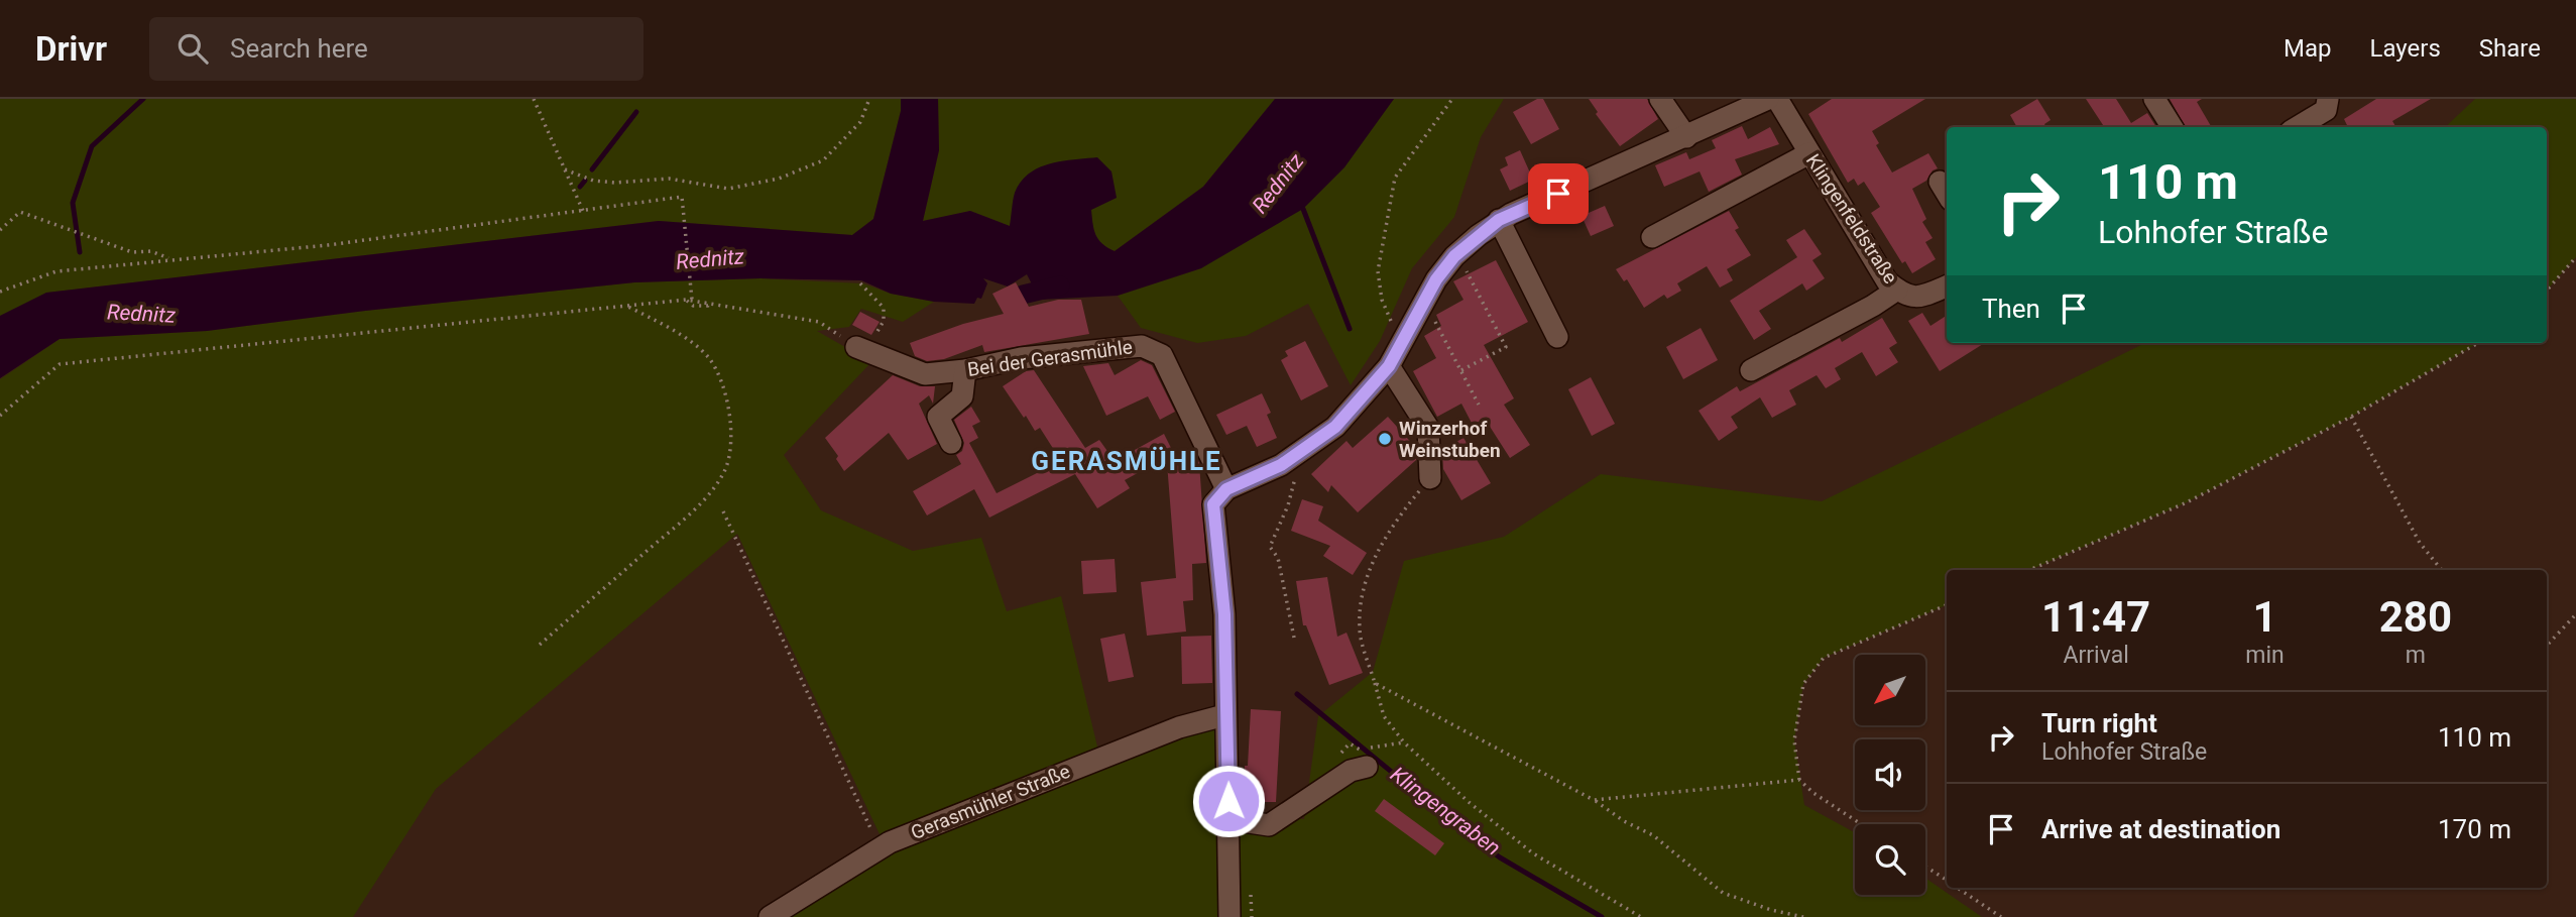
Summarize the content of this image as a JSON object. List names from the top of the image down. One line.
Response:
{"streets":{"street":["Klingenfeldstraße","Bei der Gerasmühle","Gerasmühler Straße"]},"districts":["GERASMÜHLE"],"water":["Rednitz","Klingengraben"],"places":["Winzerhof Weinstuben"],"north":"bottom left","page":{"header":"Drivr","search":"Search here","nav":["Map","Layers","Share"],"turn":["110 m","Lohhofer Straße"],"then":"Then","eta":["11:47","Arrival","1","min","280","m"],"list":[{"name":"Turn right","note":"Lohhofer Straße","value":"110 m"},{"name":"Arrive at destination","value":"170 m"}]}}
